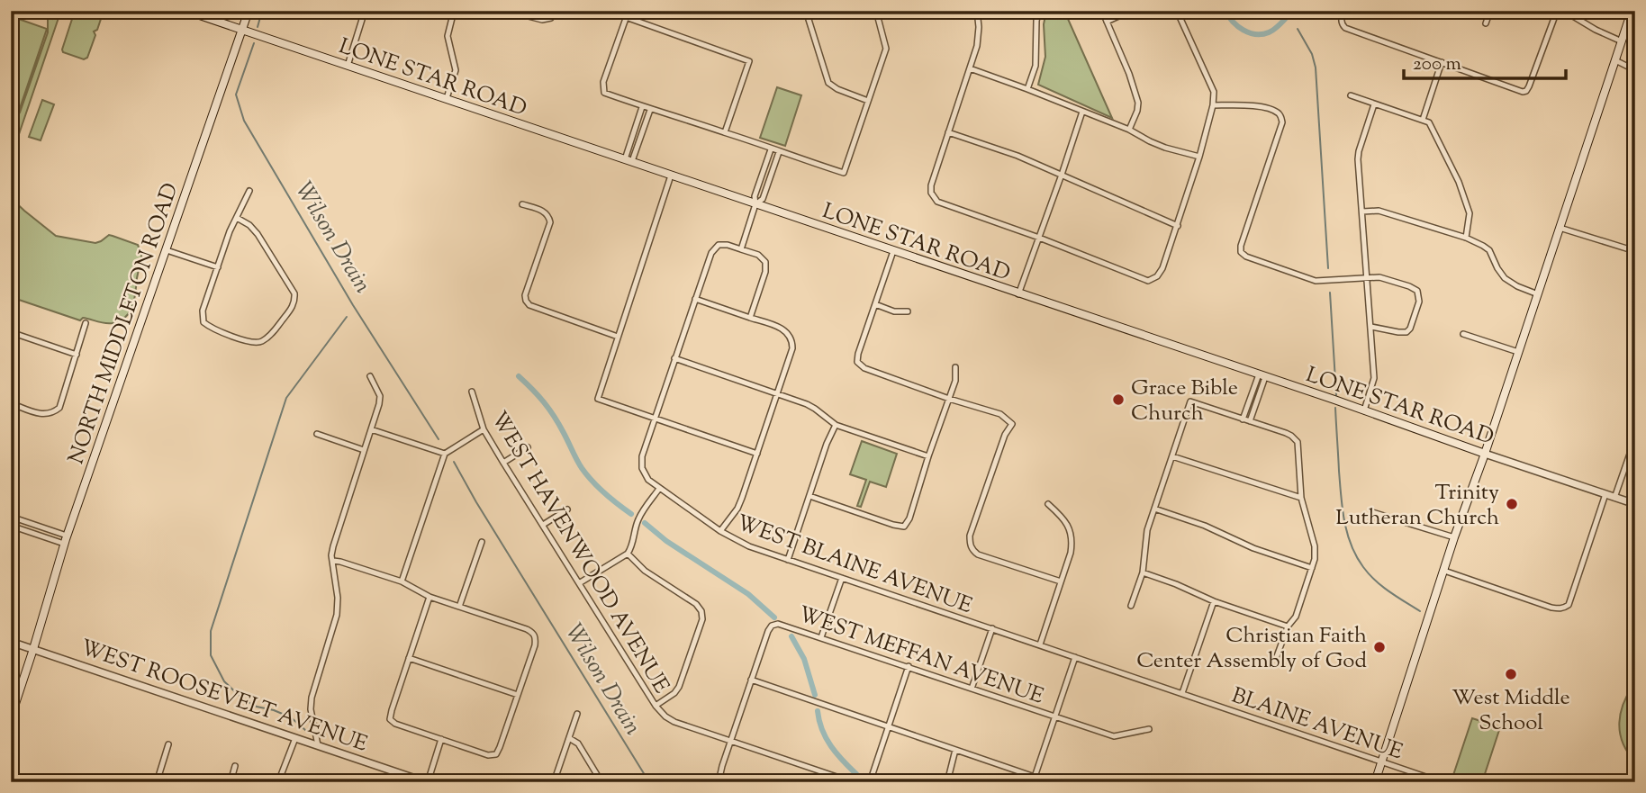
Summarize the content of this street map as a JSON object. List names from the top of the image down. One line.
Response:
{"streets":{"main road":["LONE STAR ROAD","NORTH MIDDLETON ROAD"],"street":["WEST HAVENWOOD AVENUE","WEST BLAINE AVENUE","WEST MEFFAN AVENUE","WEST ROOSEVELT AVENUE","BLAINE AVENUE"]},"crossings":[["LONE STAR ROAD","NORTH MIDDLETON ROAD"],["NORTH MIDDLETON ROAD","WEST ROOSEVELT AVENUE"],["WEST BLAINE AVENUE","BLAINE AVENUE"]],"water":["Wilson Drain"],"places":["Grace Bible Church","Trinity Lutheran Church","Christian Faith Center Assembly of God","West Middle School"],"scale_bar":"200 m"}
